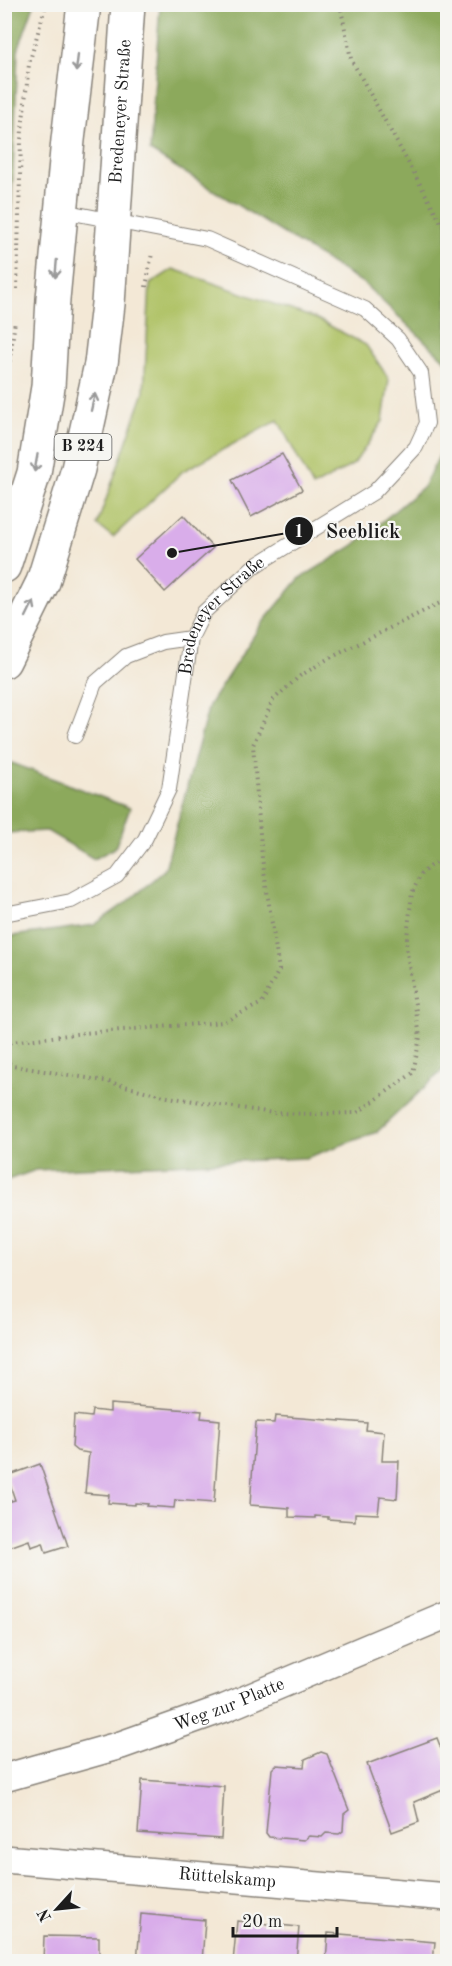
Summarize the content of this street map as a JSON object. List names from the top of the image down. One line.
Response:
{"streets":{"main road":["Bredeneyer Straße","B 224"],"street":["Weg zur Platte","Rüttelskamp"]},"crossings":[["Bredeneyer Straße","B 224"]],"places":["Seeblick"],"scale_bar":"20 m","north":"bottom left"}
